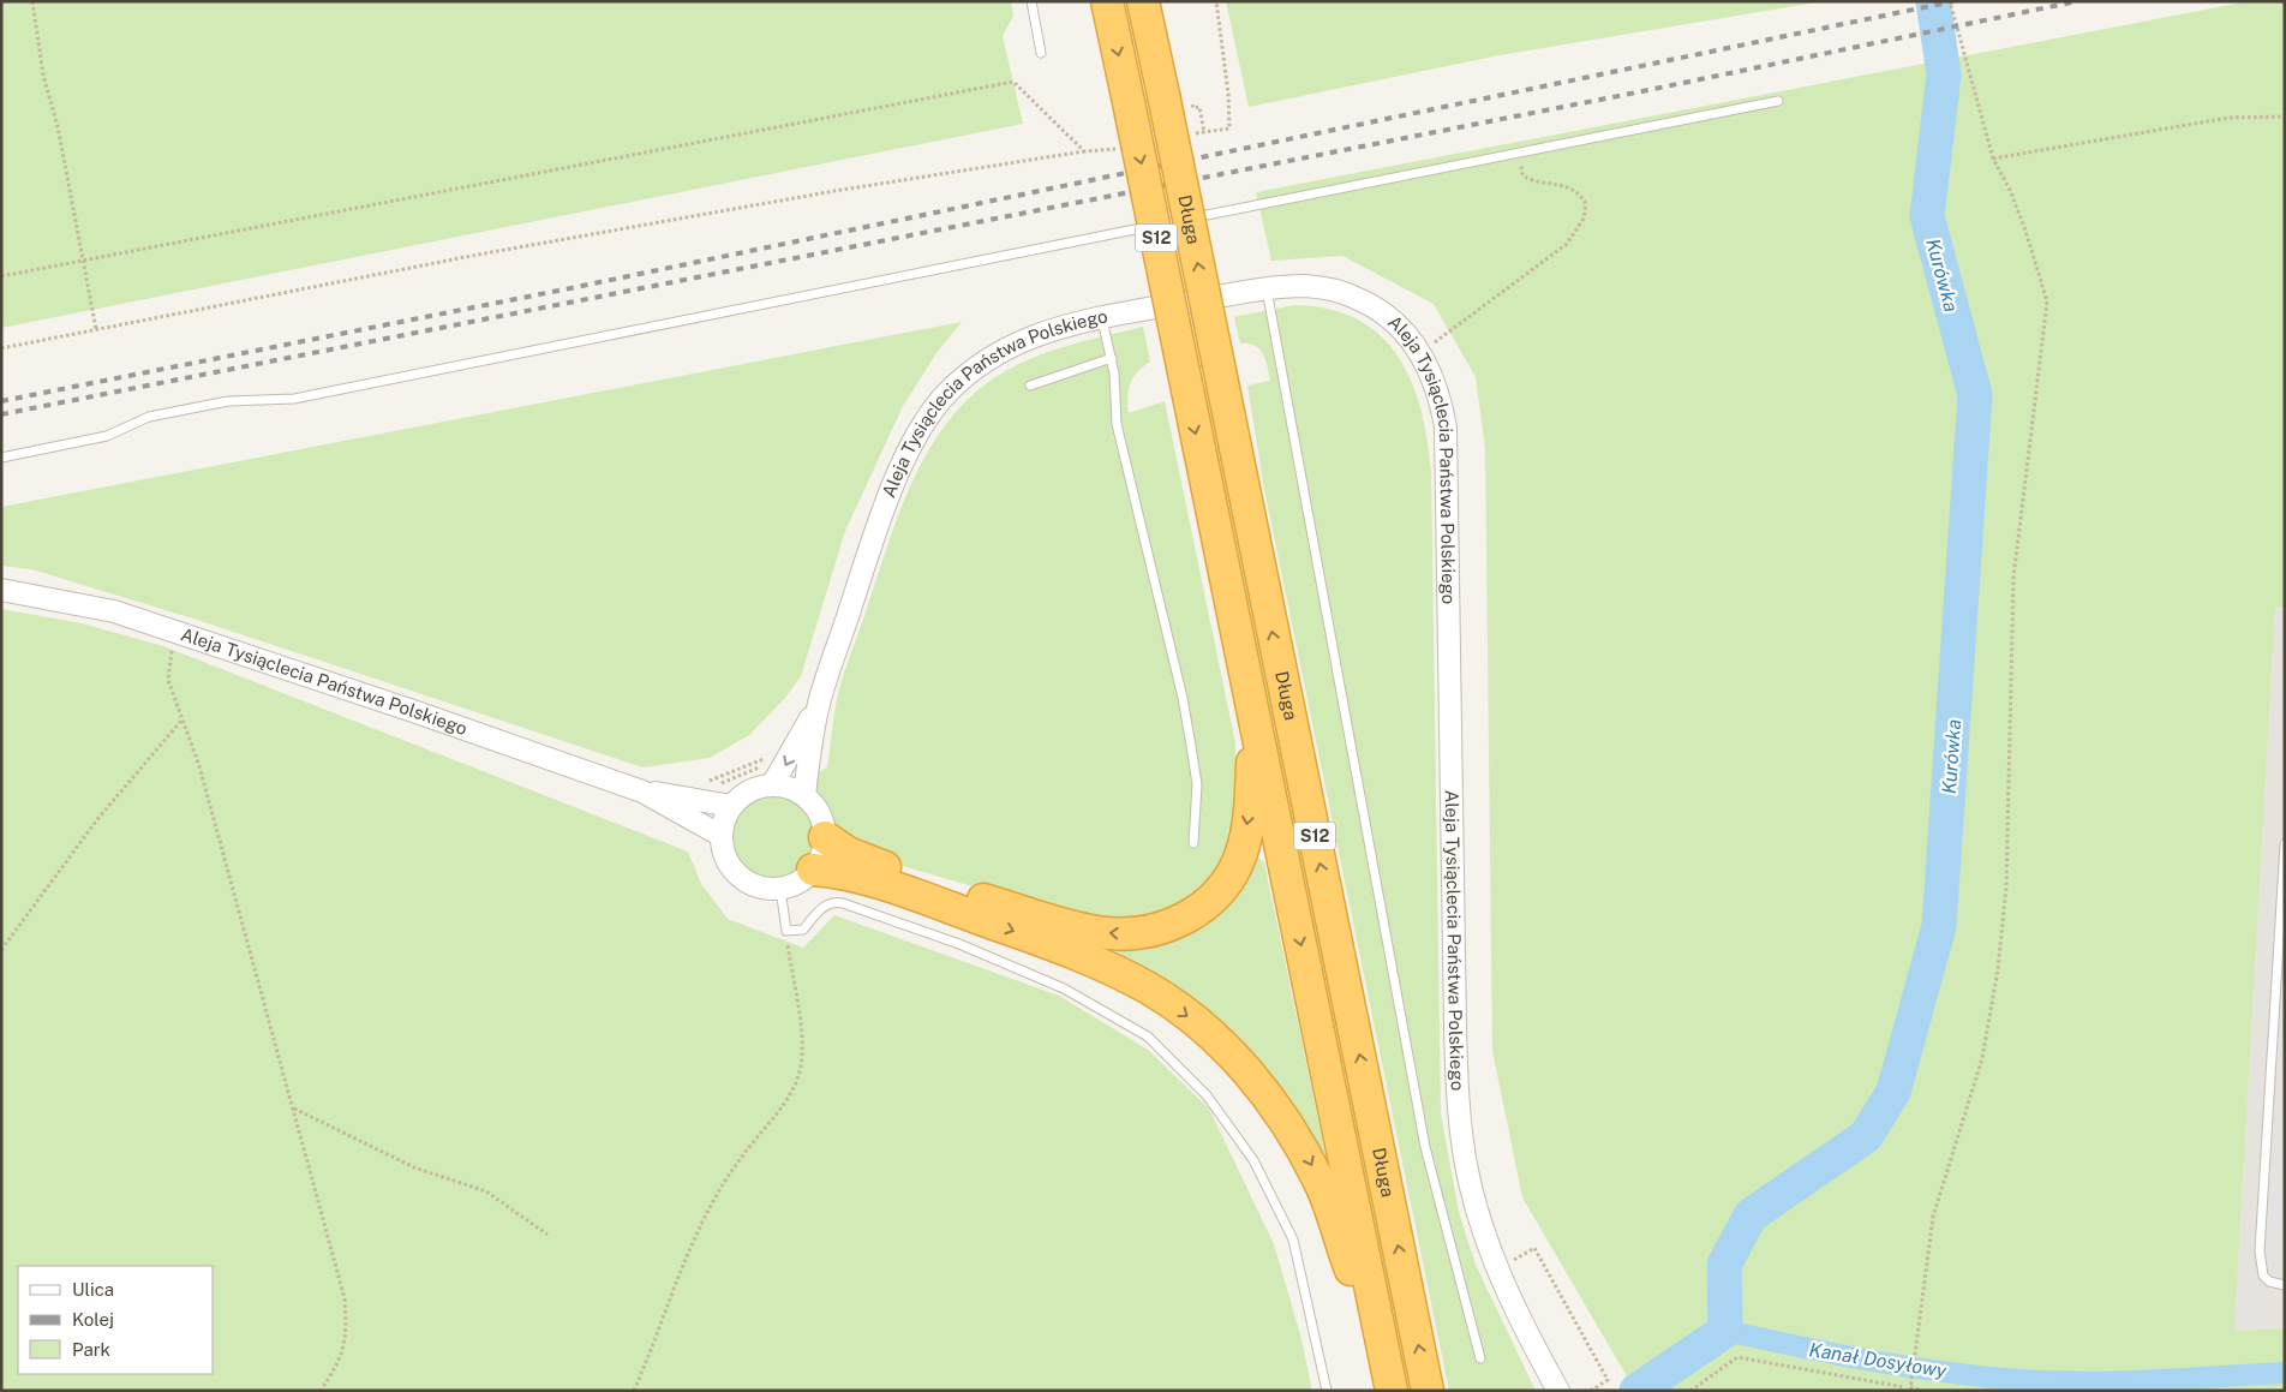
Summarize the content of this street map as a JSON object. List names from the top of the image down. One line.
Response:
{"streets":{"highway":["Długa","S12"],"street":["Aleja Tysiąclecia Państwa Polskiego"]},"crossings":[["Długa","S12"]],"water":["Kurówka","Kanał Dosyłowy"],"legend":["Ulica","Kolej","Park"]}
